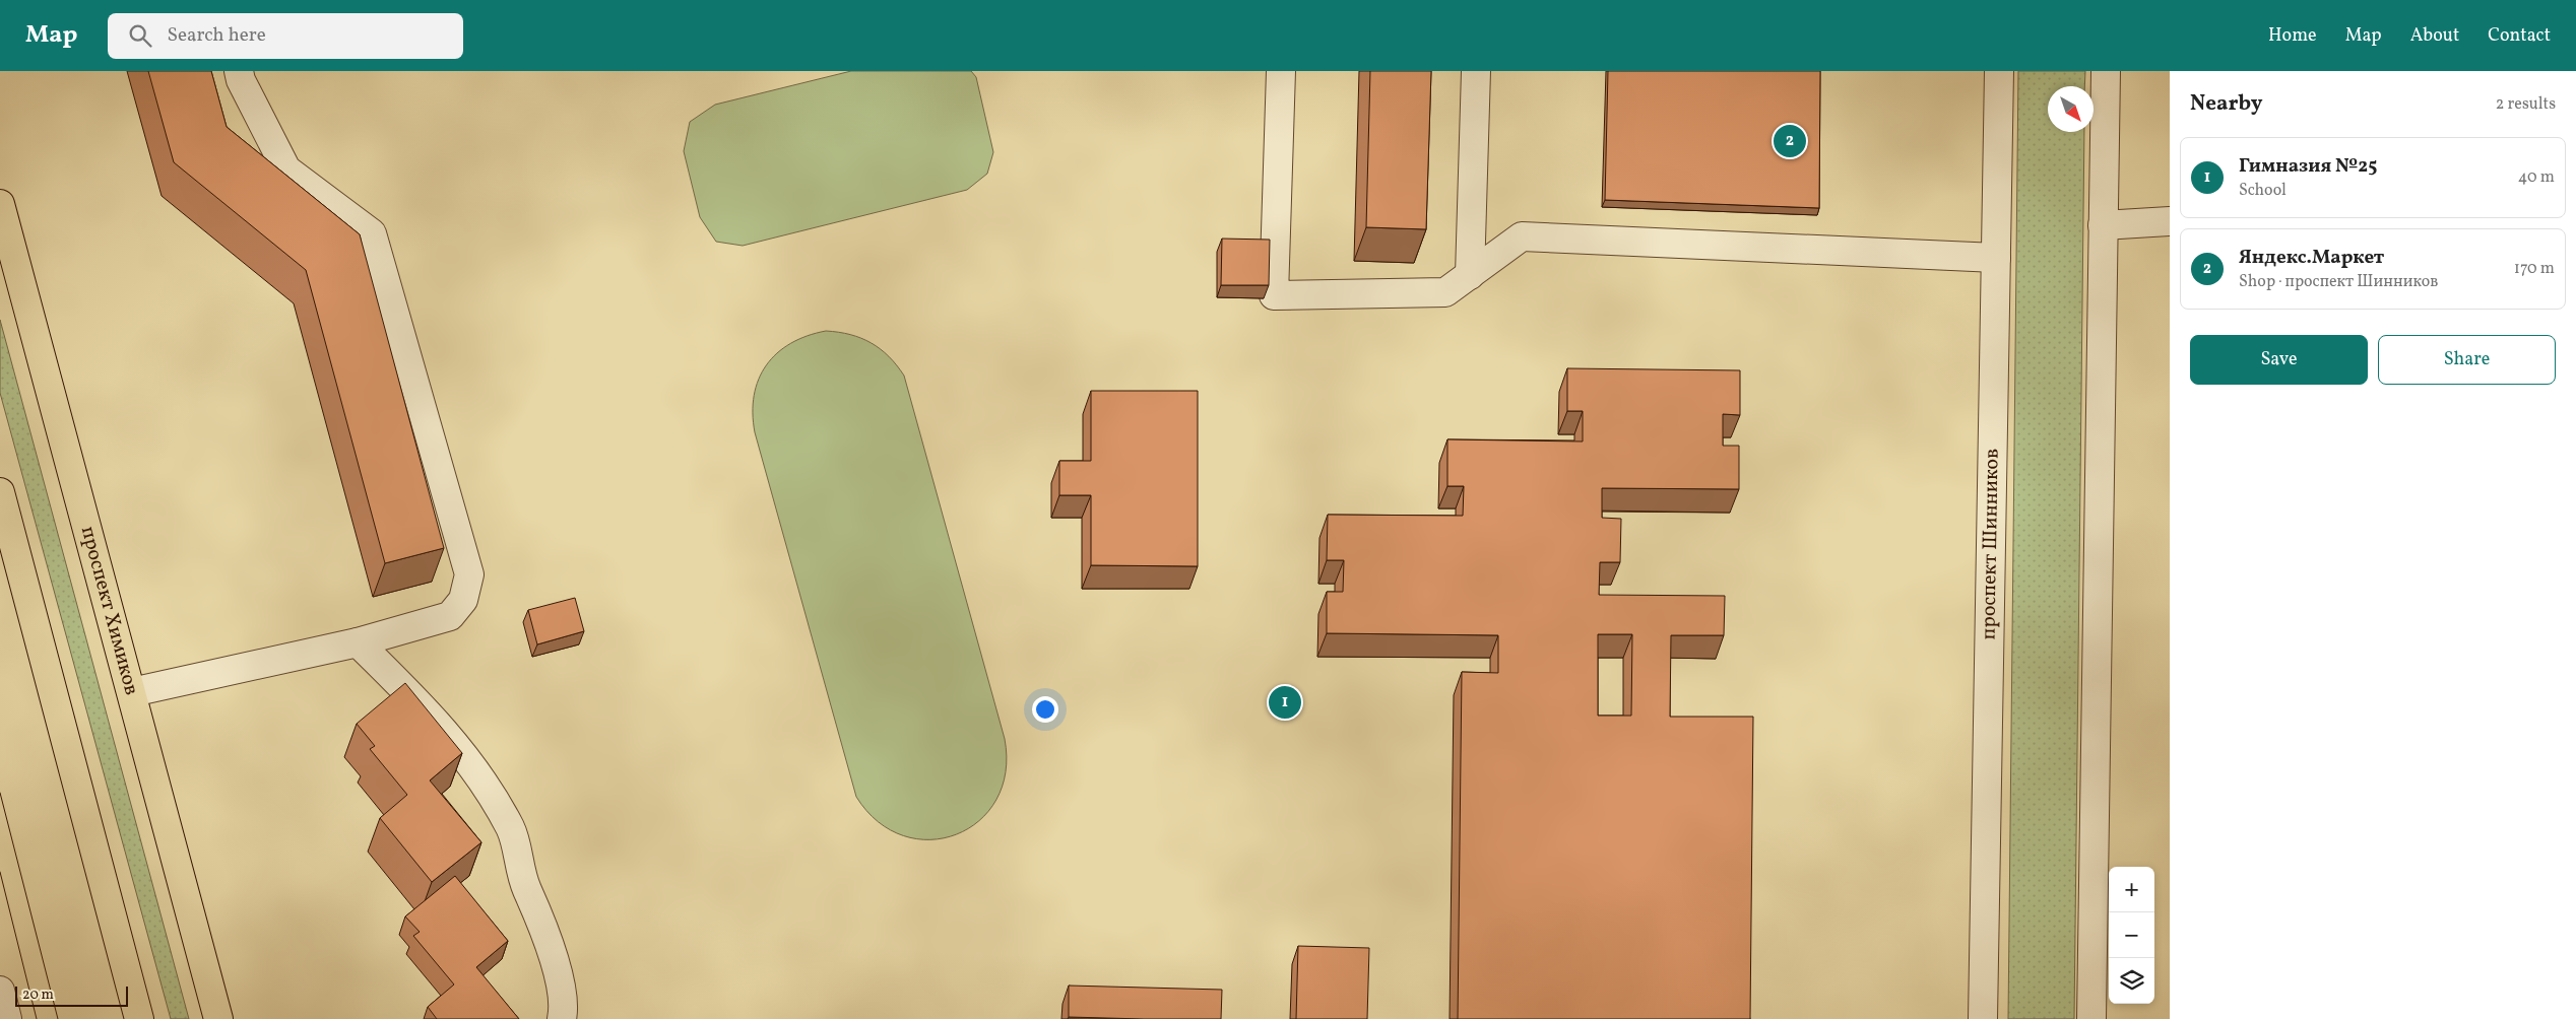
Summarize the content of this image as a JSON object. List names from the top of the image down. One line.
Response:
{"streets":{"main road":["проспект Химиков"],"street":["проспект Шинников"]},"scale_bar":"20 m","north":"bottom right","page":{"header":"Map","search":"Search here","nav":["Home","Map","About","Contact"],"heading":["Nearby","2 results"],"pins":["2","1"],"list":[{"mark":"1","name":"Гимназия №25","note":"School","value":"40 m"},{"mark":"2","name":"Яндекс.Маркет","note":"Shop · проспект Шинников","value":"170 m"}],"buttons":["Save","Share"],"map_buttons":["+","−"],"scale":"20 m"}}
